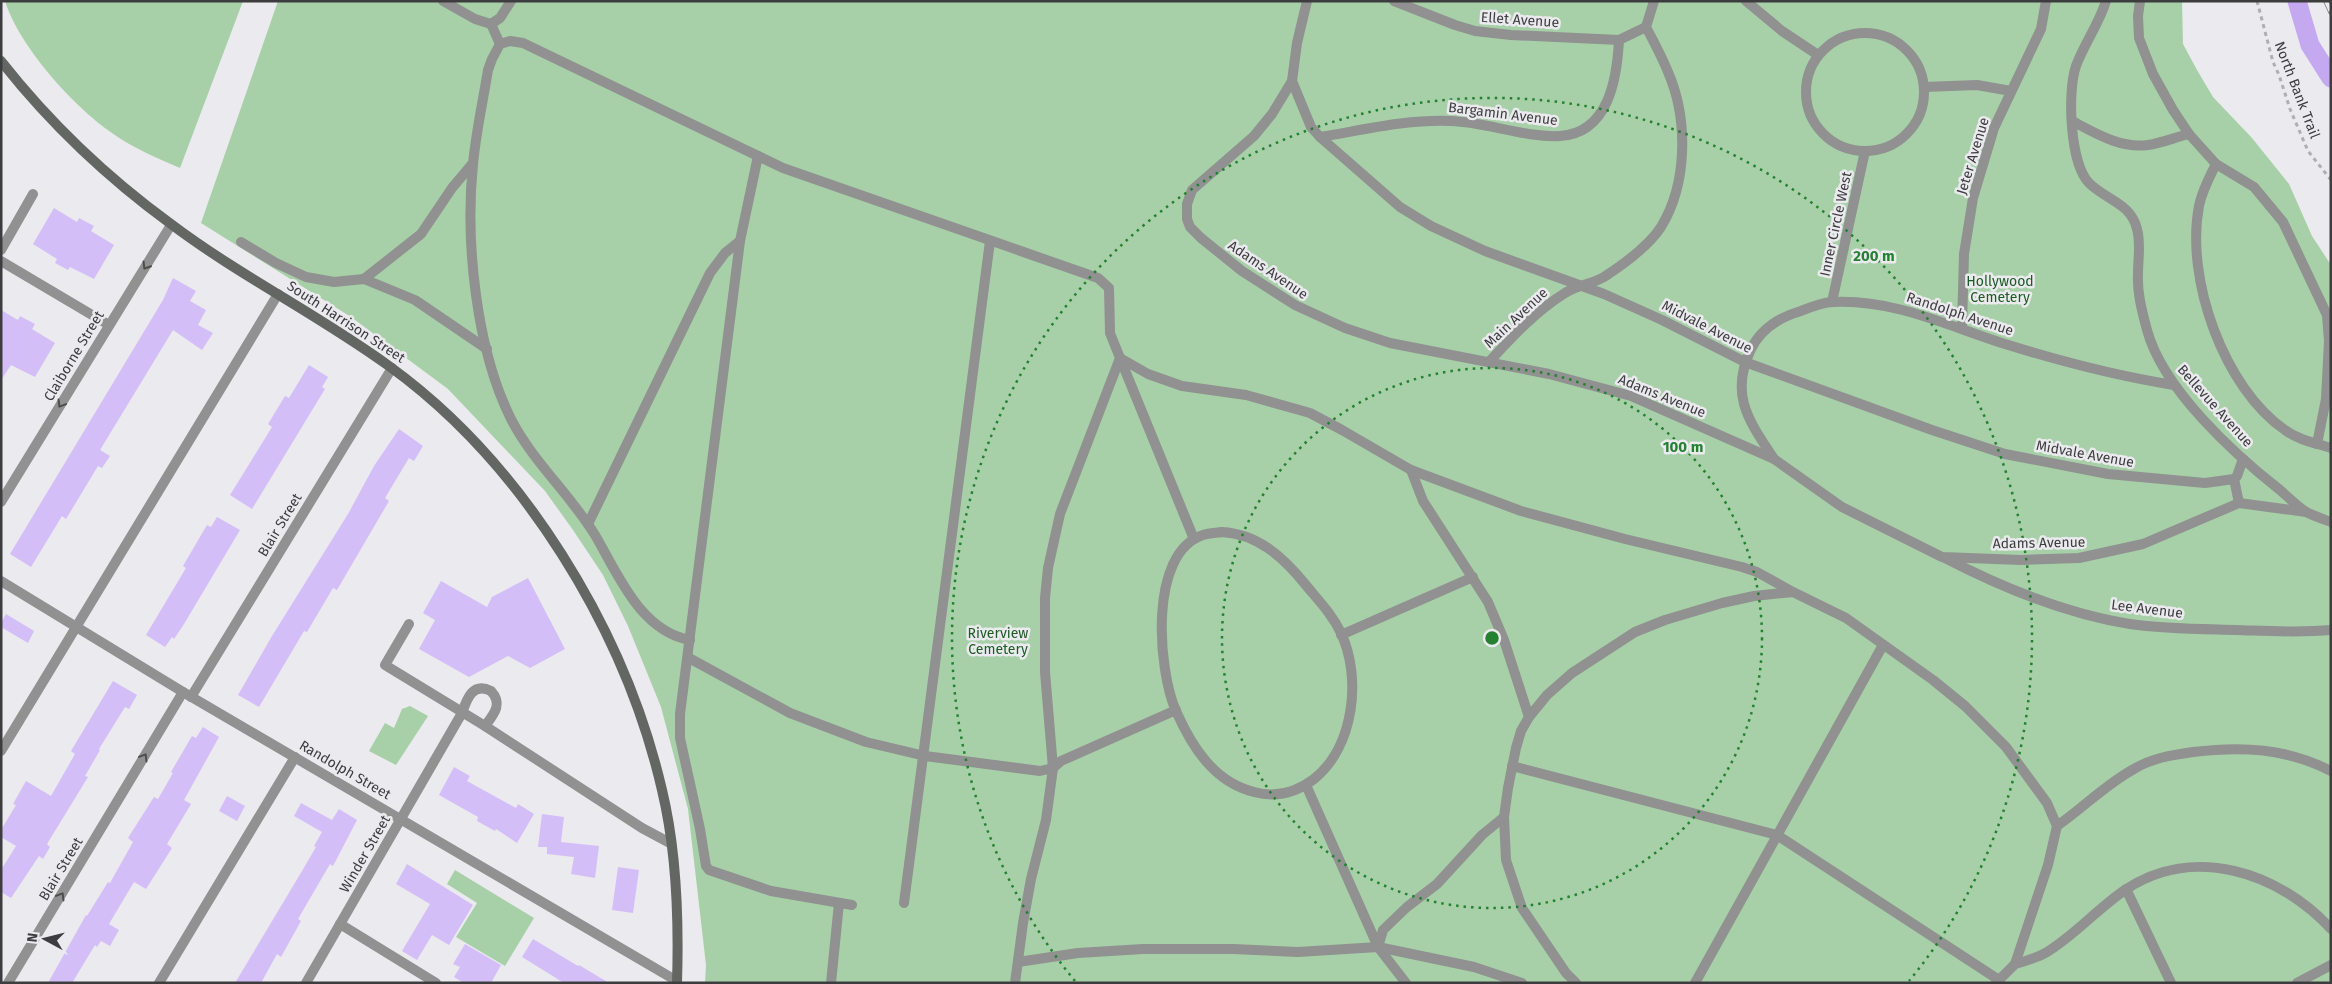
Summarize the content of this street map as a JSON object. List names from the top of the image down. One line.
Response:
{"streets":{"street":["Ellet Avenue","Bargamin Avenue","Jeter Avenue","Inner Circle West","Adams Avenue","Randolph Avenue","Main Avenue","South Harrison Street","Midvale Avenue","Claiborne Street","Bellevue Avenue","Blair Street","Lee Avenue","Randolph Street","Winder Street"],"path":["North Bank Trail"]},"crossings":[["Ellet Avenue","Bargamin Avenue"],["Ellet Avenue","Main Avenue"],["Bargamin Avenue","Midvale Avenue"],["Jeter Avenue","Randolph Avenue"],["Inner Circle West","Randolph Avenue"],["Adams Avenue","Randolph Avenue"],["Adams Avenue","Main Avenue"],["Adams Avenue","Midvale Avenue"],["Adams Avenue","Lee Avenue"],["Randolph Avenue","Midvale Avenue"],["Randolph Avenue","Bellevue Avenue"],["Main Avenue","Midvale Avenue"],["South Harrison Street","Claiborne Street"],["South Harrison Street","Blair Street"],["South Harrison Street","Randolph Street"],["Blair Street","Randolph Street"],["Randolph Street","Winder Street"]],"one_way":["Claiborne Street","Blair Street"],"parks":["Hollywood Cemetery","Riverview Cemetery"],"north":"left","rings":["200 m","100 m"]}
